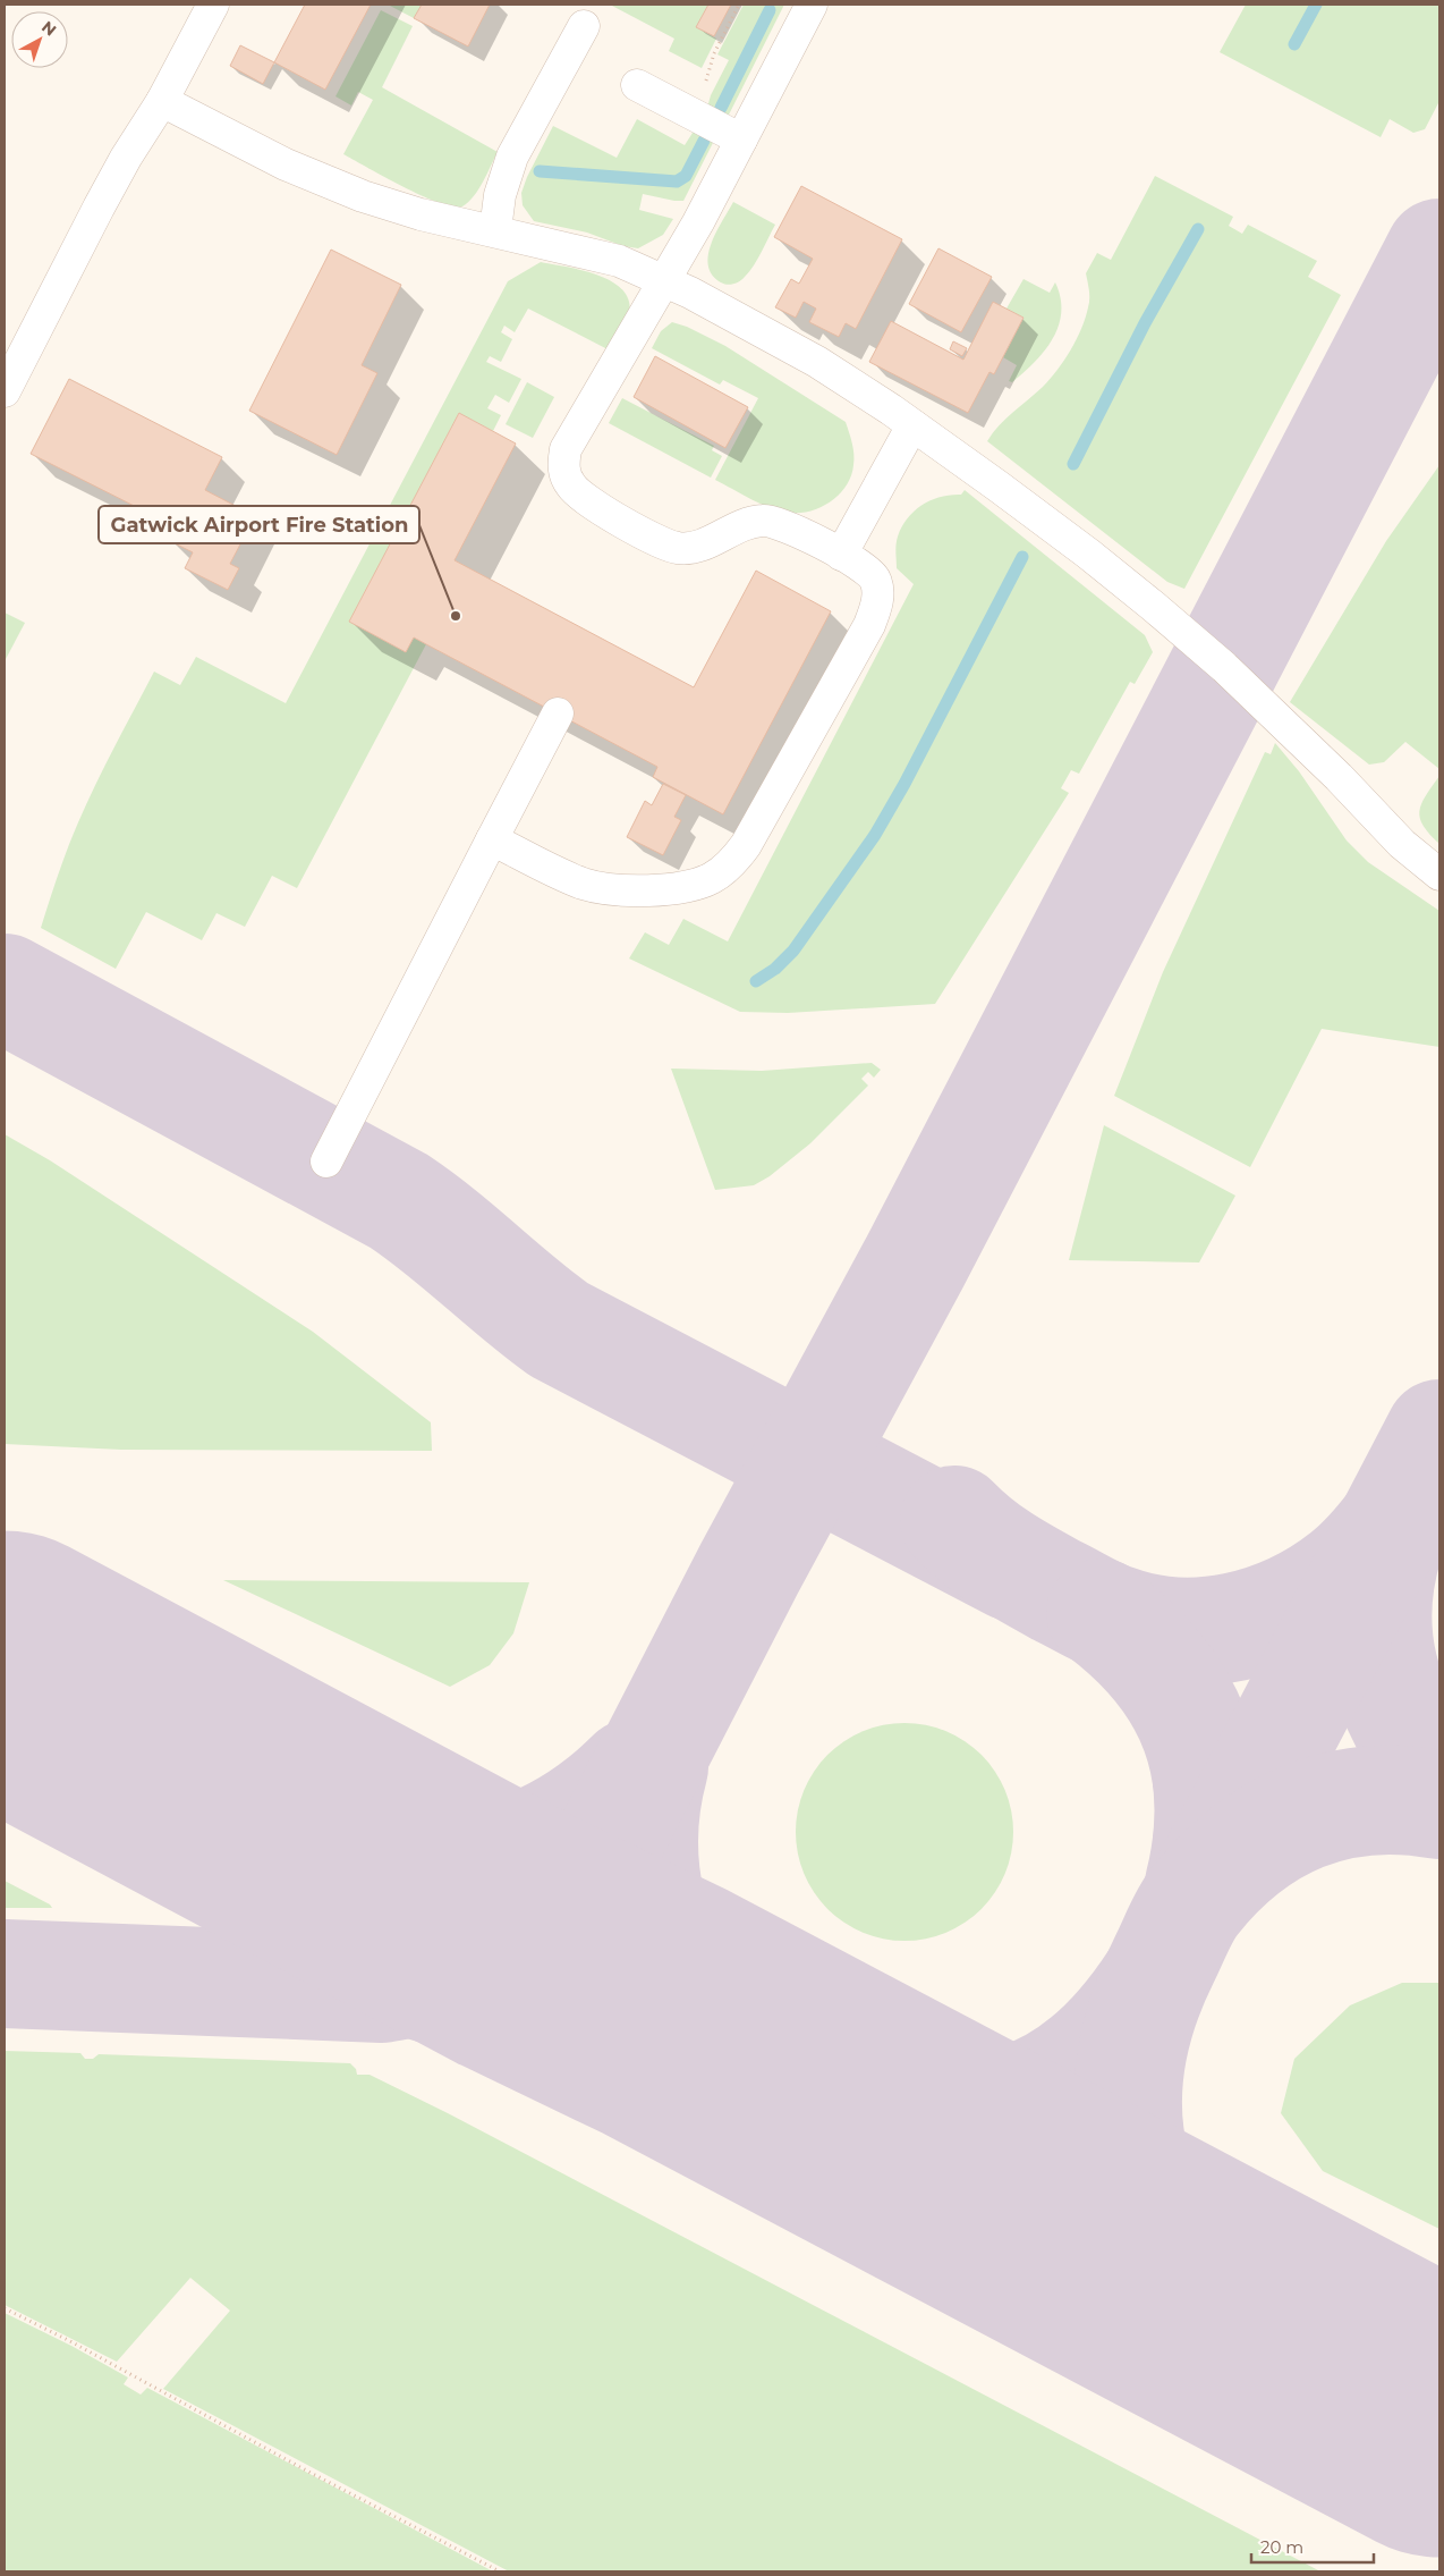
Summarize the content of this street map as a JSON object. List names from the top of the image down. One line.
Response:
{"places":["Gatwick Airport Fire Station"],"scale_bar":"20 m","north":"top right"}
